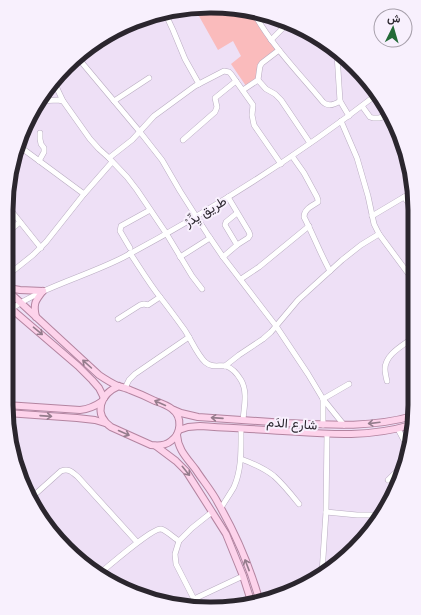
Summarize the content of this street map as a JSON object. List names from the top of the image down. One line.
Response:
{"streets":{"main road":["شارع الدَم"],"street":["طريق يِدِّرْ"]},"crossings":[["طريق يِدِّرْ","شارع الدَم"]],"north":"top"}
